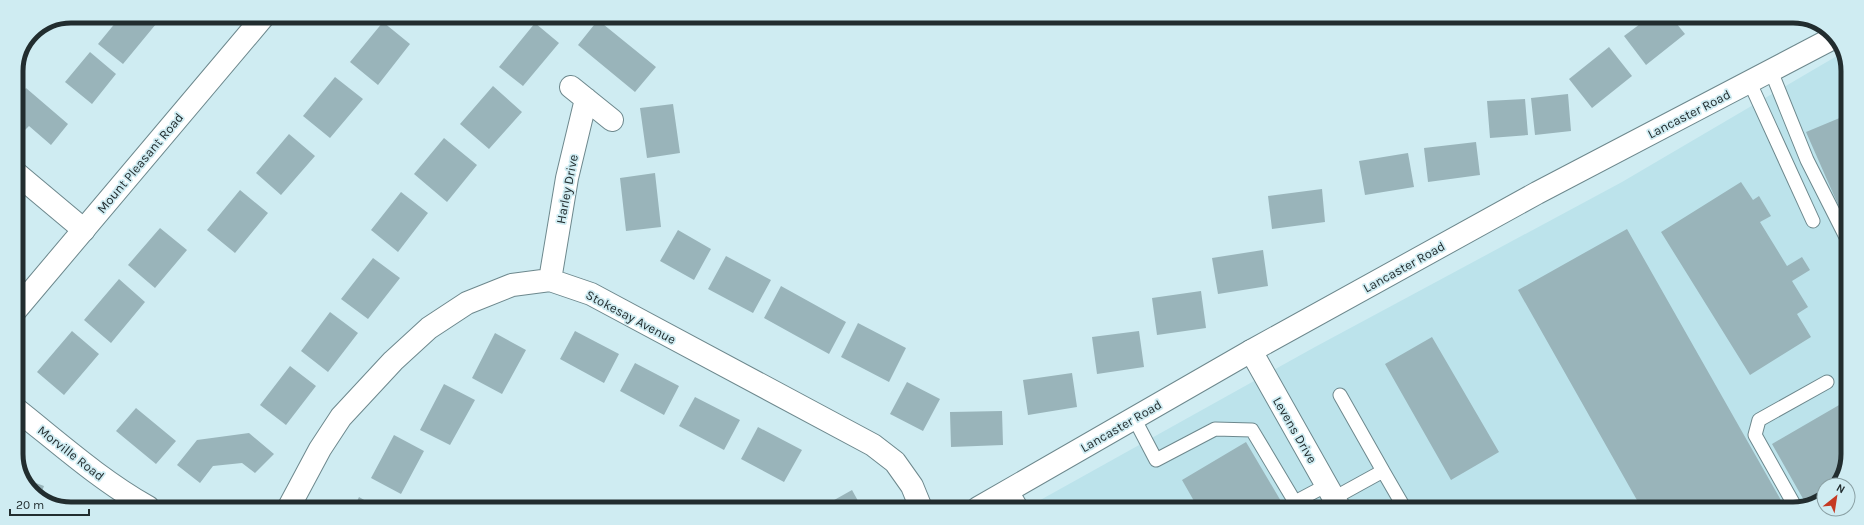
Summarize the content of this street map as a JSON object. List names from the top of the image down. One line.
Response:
{"streets":{"street":["Lancaster Road","Mount Pleasant Road","Harley Drive","Stokesay Avenue","Levens Drive","Morville Road"]},"crossings":[["Lancaster Road","Levens Drive"],["Harley Drive","Stokesay Avenue"]],"scale_bar":"20 m","north":"top right"}
